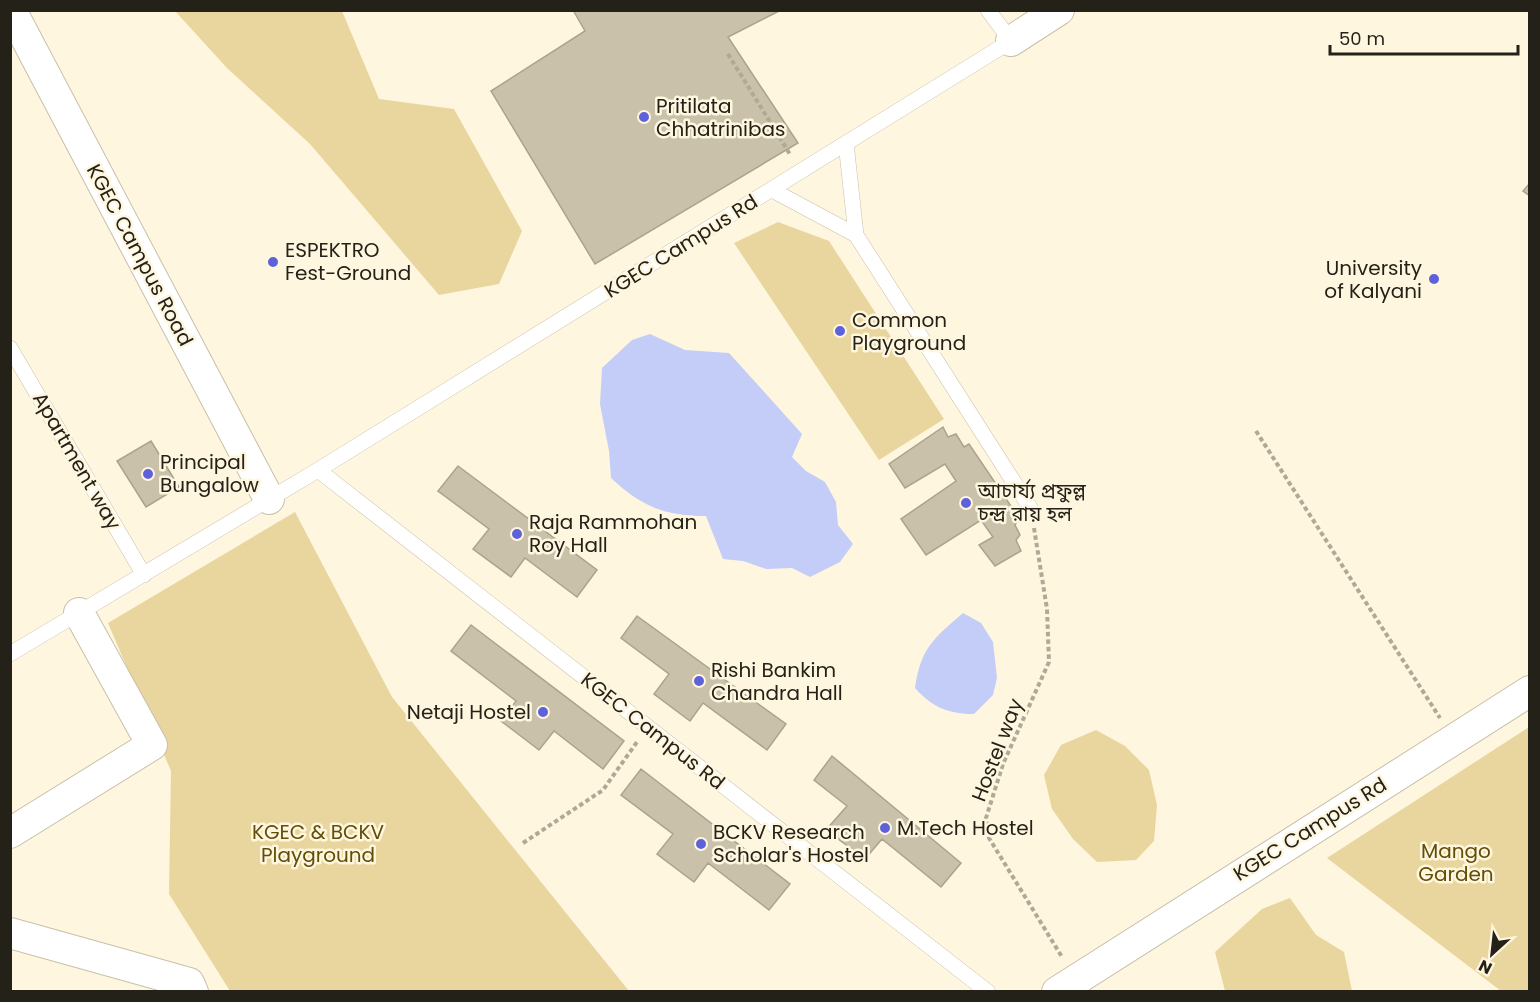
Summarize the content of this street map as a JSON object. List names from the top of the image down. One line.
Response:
{"streets":{"street":["KGEC Campus Rd","KGEC Campus Road"],"lane":["Apartment way"],"path":["Hostel way"]},"crossings":[["KGEC Campus Rd","KGEC Campus Road"],["KGEC Campus Rd","Apartment way"],["KGEC Campus Rd","Hostel way"]],"parks":["KGEC & BCKV Playground","Mango Garden"],"places":["Pritilata Chhatrinibas","ESPEKTRO Fest-Ground","University of Kalyani","Common Playground","Principal Bungalow","আচার্য্য প্রফুল্ল চন্দ্র রায় হল","Raja Rammohan Roy Hall","Rishi Bankim Chandra Hall","Netaji Hostel","M.Tech Hostel","BCKV Research Scholar's Hostel"],"scale_bar":"50 m","north":"bottom left"}
